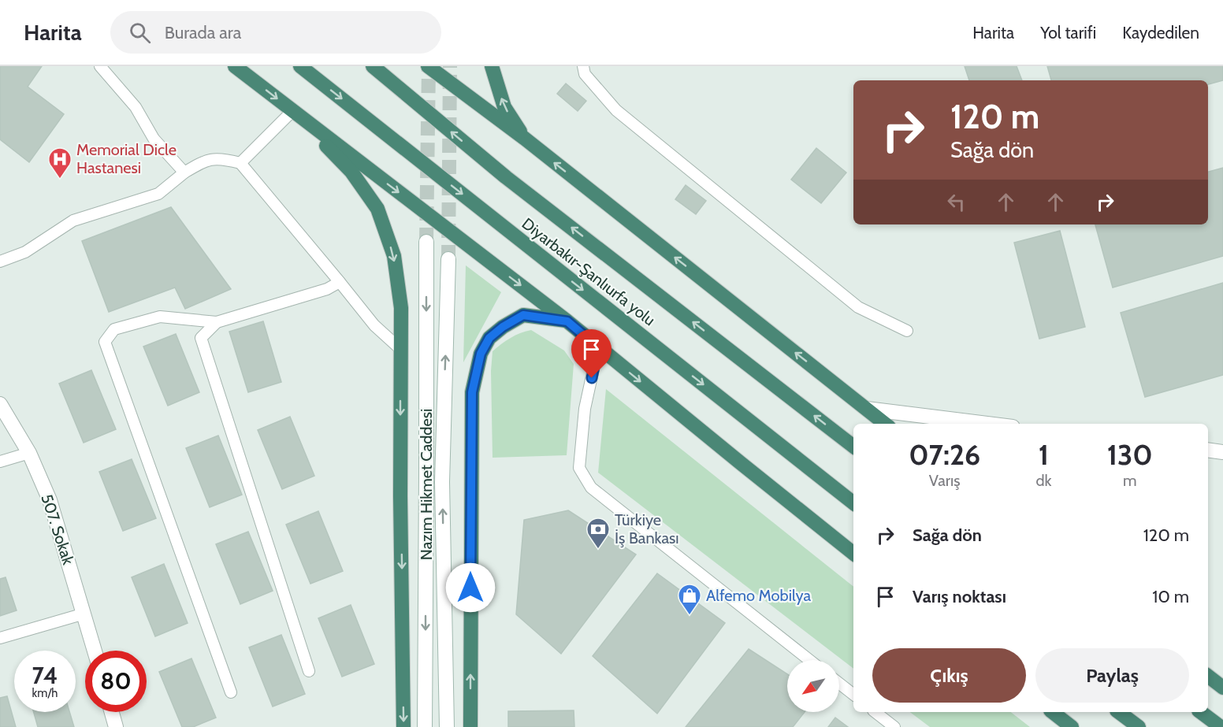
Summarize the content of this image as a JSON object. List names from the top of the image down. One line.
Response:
{"streets":{"highway":["Diyarbakır-Şanlıurfa yolu"],"main road":["Nazım Hikmet Caddesi","507. Sokak"]},"places":{"hospital":["Memorial Dicle Hastanesi"],"bank":["Türkiye İş Bankası"],"shop":["Alfemo Mobilya"]},"north":"bottom left","page":{"header":"Harita","search":"Burada ara","nav":["Harita","Yol tarifi","Kaydedilen"],"turn":["120 m","Sağa dön"],"eta":["07:26","Varış","1","dk","130","m"],"list":[{"name":"Sağa dön","value":"120 m"},{"name":"Varış noktası","value":"10 m"}],"buttons":["Çıkış","Paylaş"],"speed":"74 km/h","limit":"80"}}
